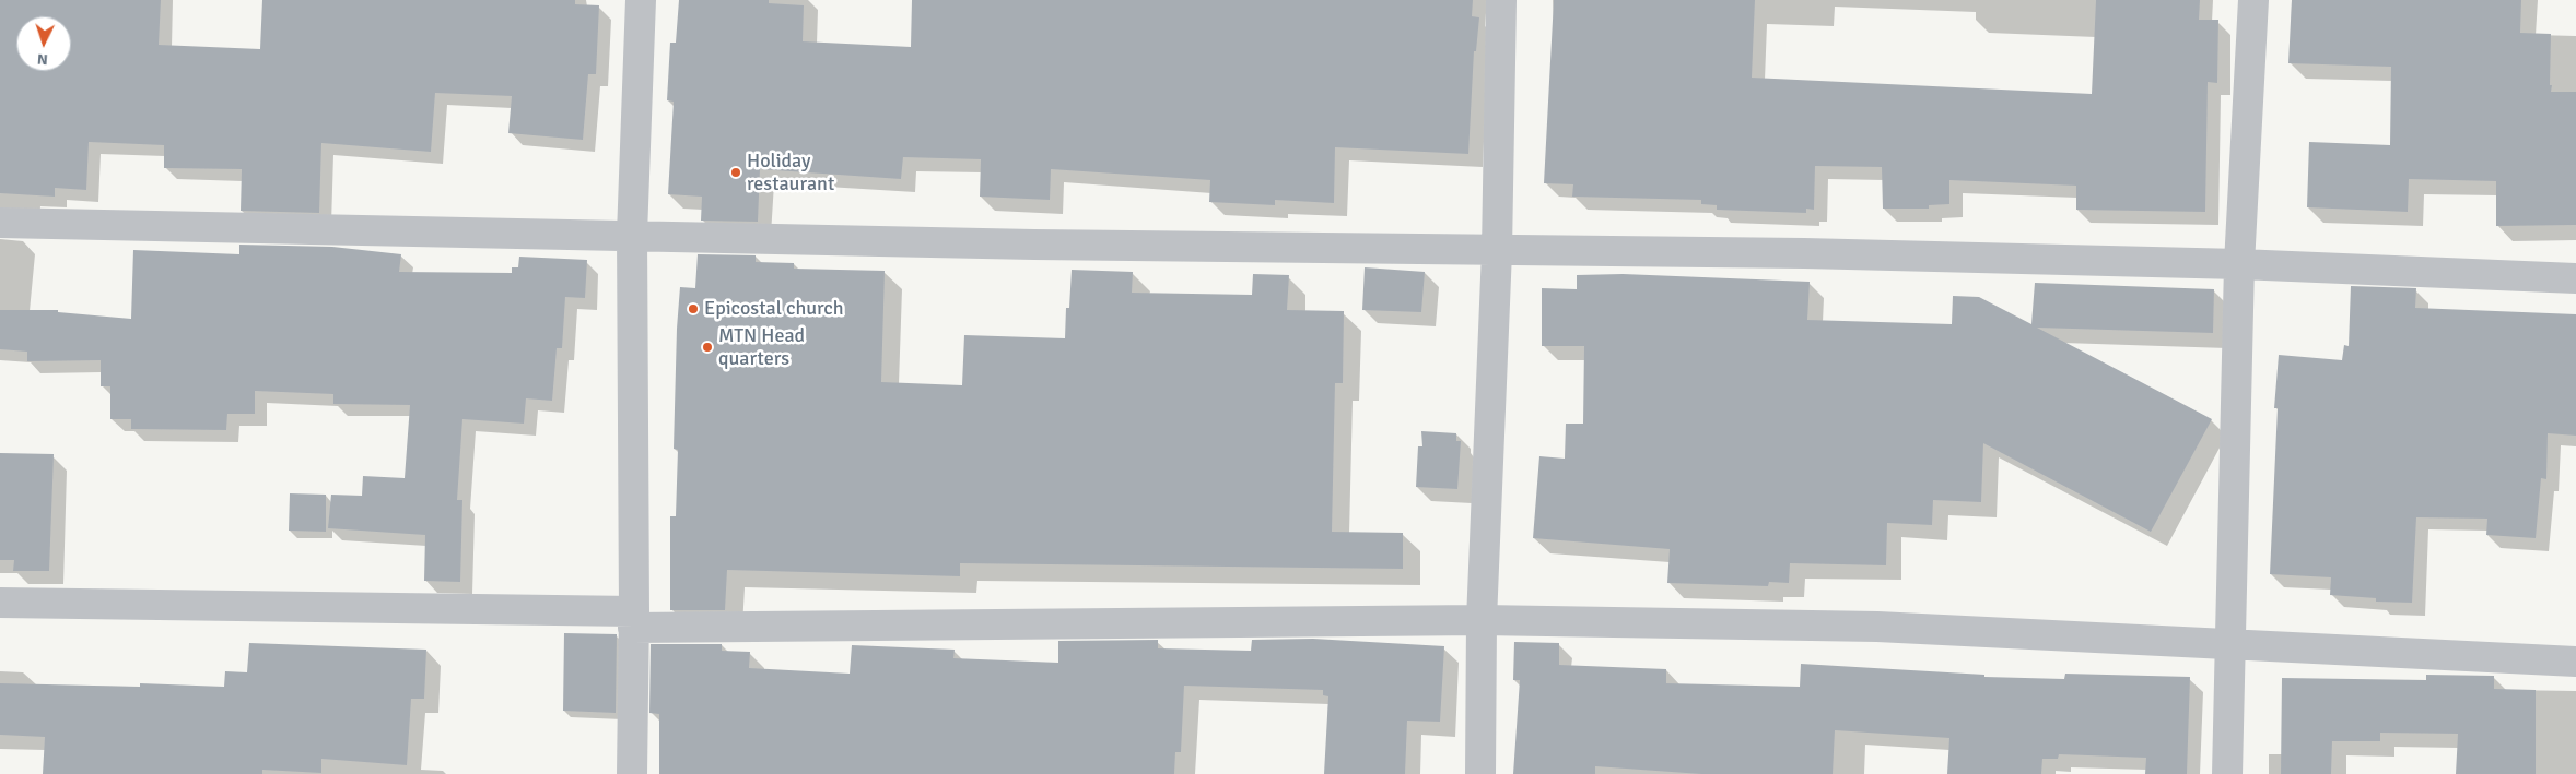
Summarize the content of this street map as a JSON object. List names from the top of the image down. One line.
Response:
{"places":["Holiday restaurant","Epicostal church","MTN Head quarters"],"north":"bottom"}
